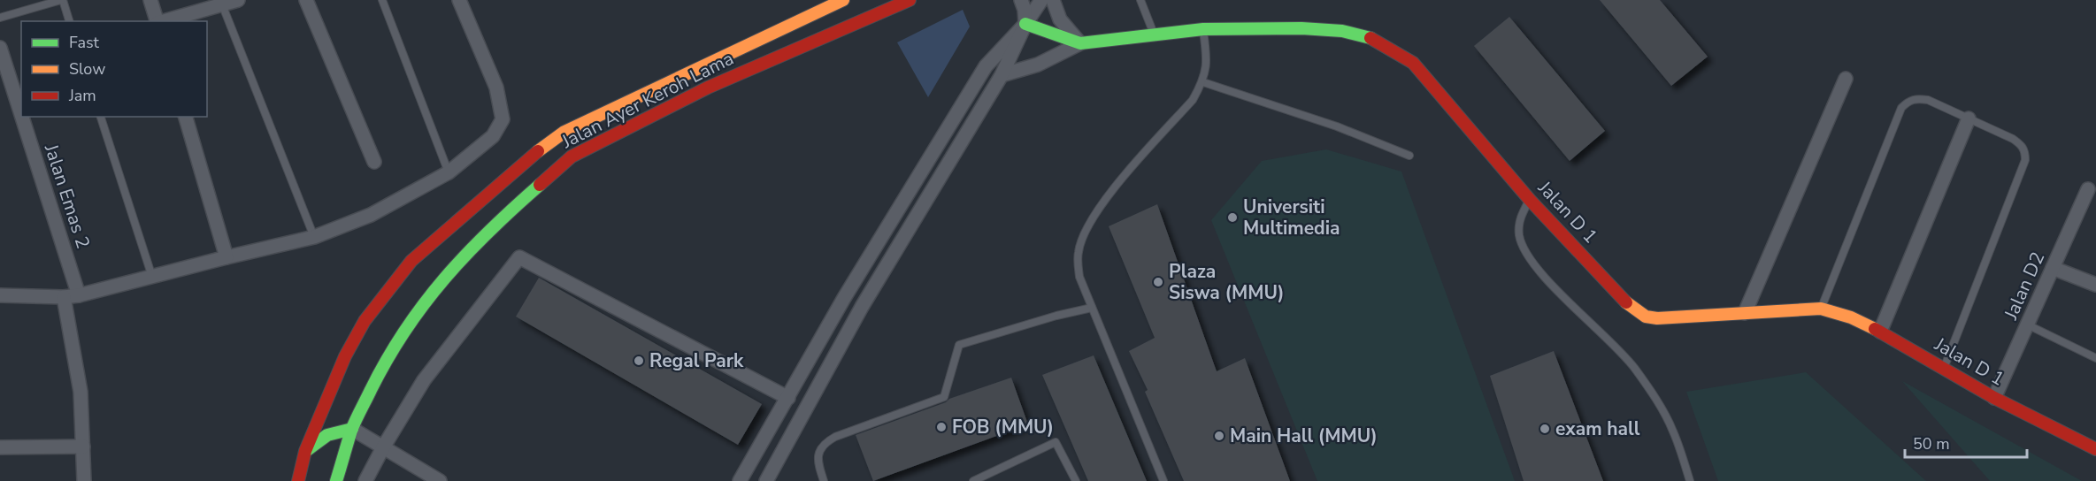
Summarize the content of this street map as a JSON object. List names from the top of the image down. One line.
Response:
{"streets":{"main road":["Jalan Ayer Keroh Lama","Jalan D 1"],"street":["Jalan Emas 2","Jalan D2"]},"crossings":[["Jalan D 1","Jalan D2"]],"places":["Universiti Multimedia","Plaza Siswa (MMU)","Regal Park","FOB (MMU)","exam hall","Main Hall (MMU)"],"legend":["Fast","Slow","Jam"],"scale_bar":"50 m"}
